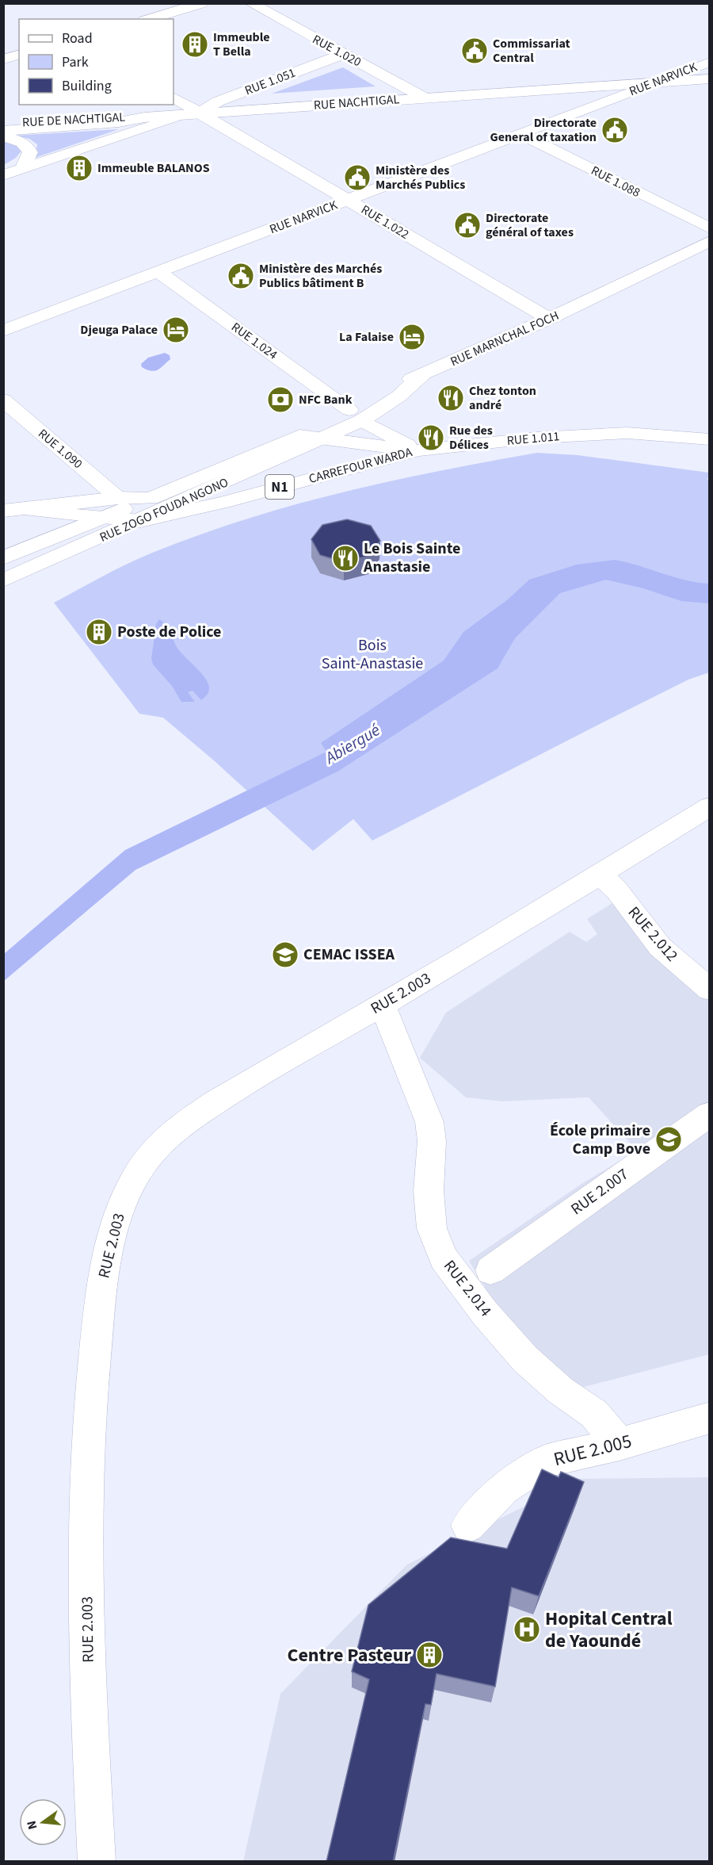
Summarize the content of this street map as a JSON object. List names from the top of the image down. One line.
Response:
{"streets":{"main road":["RUE 1.020","RUE NARVICK","RUE 1.051","RUE NACHTIGAL","RUE DE NACHTIGAL","RUE 1.088","RUE 1.022","RUE MARNCHAL FOCH","RUE 1.024","RUE 1.011","RUE 1.090","CARREFOUR WARDA","N1","RUE ZOGO FOUDA NGONO","RUE 2.012","RUE 2.003","RUE 2.007","RUE 2.014","RUE 2.005"]},"crossings":[["RUE 1.020","RUE 1.051"],["RUE 1.020","RUE NACHTIGAL"],["RUE NARVICK","RUE NACHTIGAL"],["RUE NARVICK","RUE 1.088"],["RUE NARVICK","RUE 1.022"],["RUE NARVICK","RUE 1.024"],["RUE 1.051","RUE NACHTIGAL"],["RUE 1.051","RUE 1.022"],["RUE NACHTIGAL","RUE DE NACHTIGAL"],["RUE NACHTIGAL","RUE 1.022"],["RUE 1.022","RUE MARNCHAL FOCH"],["RUE MARNCHAL FOCH","RUE 1.024"],["RUE MARNCHAL FOCH","RUE ZOGO FOUDA NGONO"],["RUE 1.024","RUE 1.011"],["RUE 1.024","CARREFOUR WARDA"],["RUE 1.024","RUE ZOGO FOUDA NGONO"],["RUE 1.011","CARREFOUR WARDA"],["RUE 1.090","N1"],["CARREFOUR WARDA","N1"],["CARREFOUR WARDA","RUE ZOGO FOUDA NGONO"],["N1","RUE ZOGO FOUDA NGONO"],["RUE 2.012","RUE 2.003"],["RUE 2.003","RUE 2.014"],["RUE 2.014","RUE 2.005"]],"water":["Abiergué"],"parks":["Bois Saint-Anastasie"],"places":{"building":["Immeuble T Bella","Immeuble BALANOS","Poste de Police","Centre Pasteur"],"public building":["Commissariat Central","Directorate General of taxation","Ministère des Marchés Publics","Directorate général of taxes","Ministère des Marchés Publics bâtiment B"],"hotel":["Djeuga Palace","La Falaise"],"restaurant":["Chez tonton andré","Rue des Délices","Le Bois Sainte Anastasie"],"bank":["NFC Bank"],"school or university":["CEMAC ISSEA","École primaire Camp Bove"],"hospital":["Hopital Central de Yaoundé"]},"legend":["Road","Park","Building"],"north":"left"}
